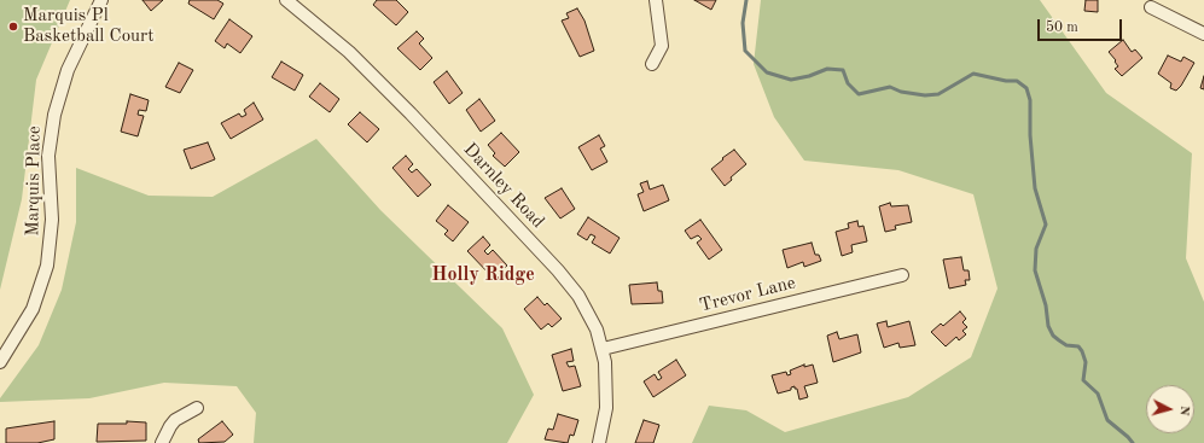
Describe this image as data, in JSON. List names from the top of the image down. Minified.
{"streets":{"street":["Marquis Place","Darnley Road","Trevor Lane"]},"crossings":[["Darnley Road","Trevor Lane"]],"districts":["Holly Ridge"],"places":["Marquis Pl Basketball Court"],"scale_bar":"50 m","north":"right"}
